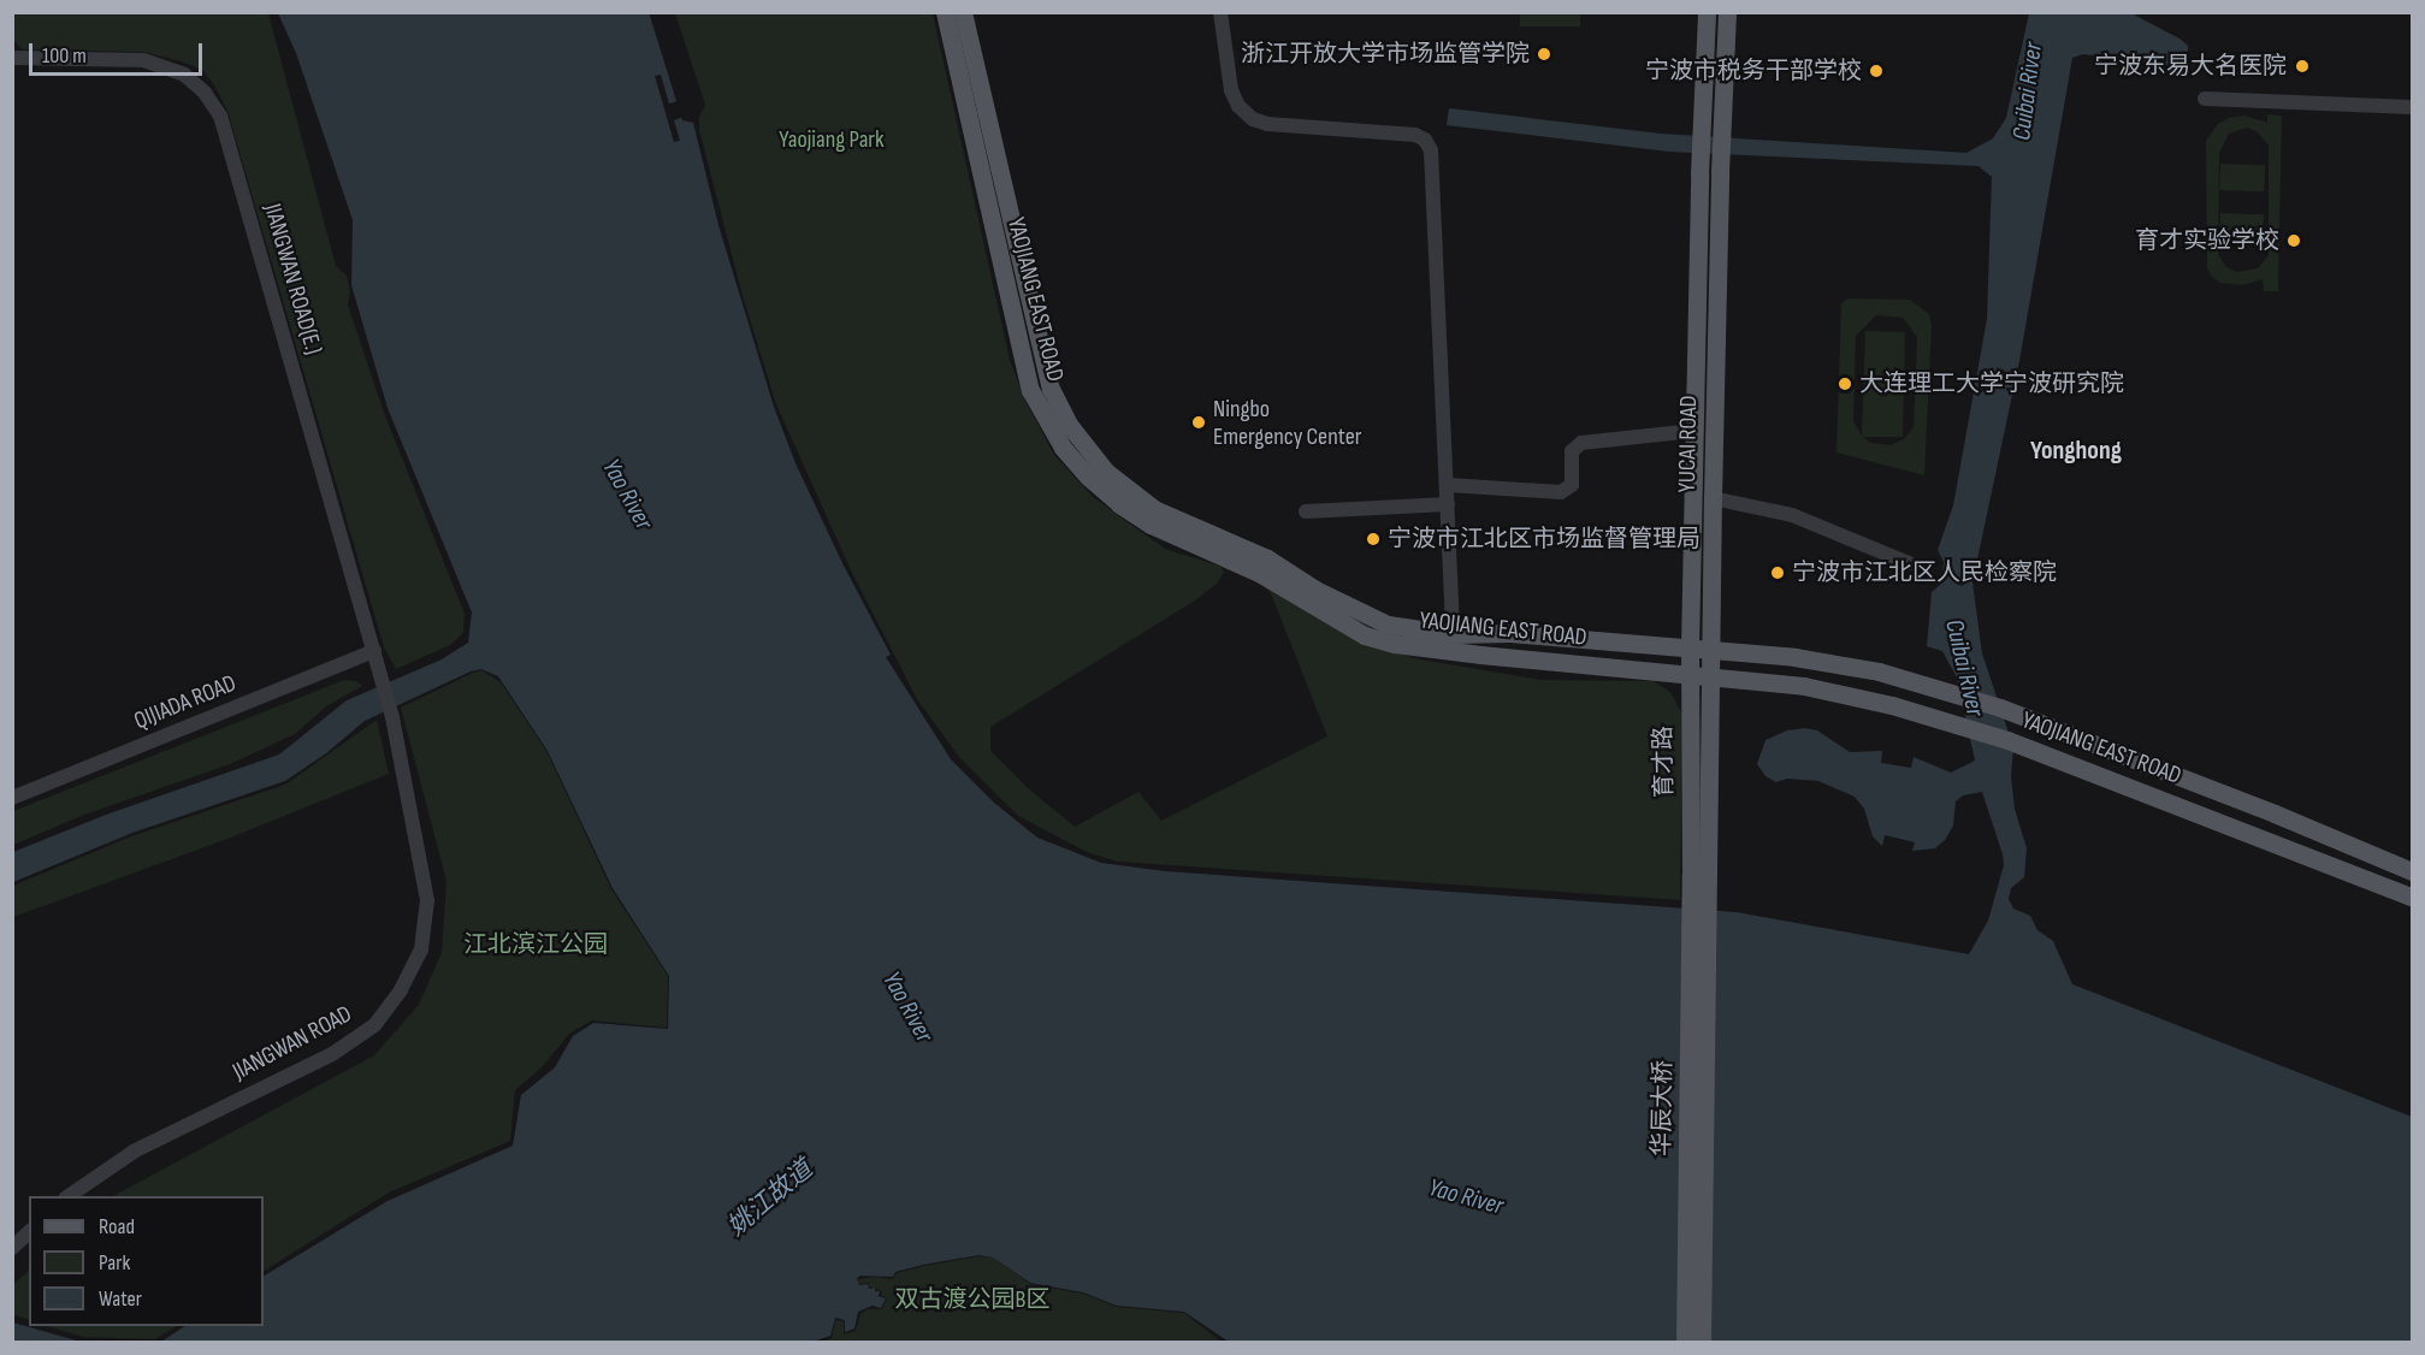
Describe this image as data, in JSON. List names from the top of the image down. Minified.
{"streets":{"main road":["YAOJIANG EAST ROAD","YUCAI ROAD","育才路","华辰大桥"],"street":["JIANGWAN ROAD(E.)","QIJIADA ROAD","JIANGWAN ROAD"]},"crossings":[["JIANGWAN ROAD(E.)","QIJIADA ROAD"],["JIANGWAN ROAD(E.)","JIANGWAN ROAD"],["YAOJIANG EAST ROAD","YUCAI ROAD"],["YAOJIANG EAST ROAD","育才路"],["YUCAI ROAD","育才路"],["YUCAI ROAD","华辰大桥"],["育才路","华辰大桥"]],"districts":["Yonghong"],"water":["Cuibai River","Yao River","姚江故道"],"parks":["Yaojiang Park","江北滨江公园","双古渡公园B区"],"places":["浙江开放大学市场监管学院","宁波东易大名医院","宁波市税务干部学校","育才实验学校","大连理工大学宁波研究院","Ningbo Emergency Center","宁波市江北区市场监督管理局","宁波市江北区人民检察院"],"legend":["Road","Park","Water"],"scale_bar":"100 m"}
